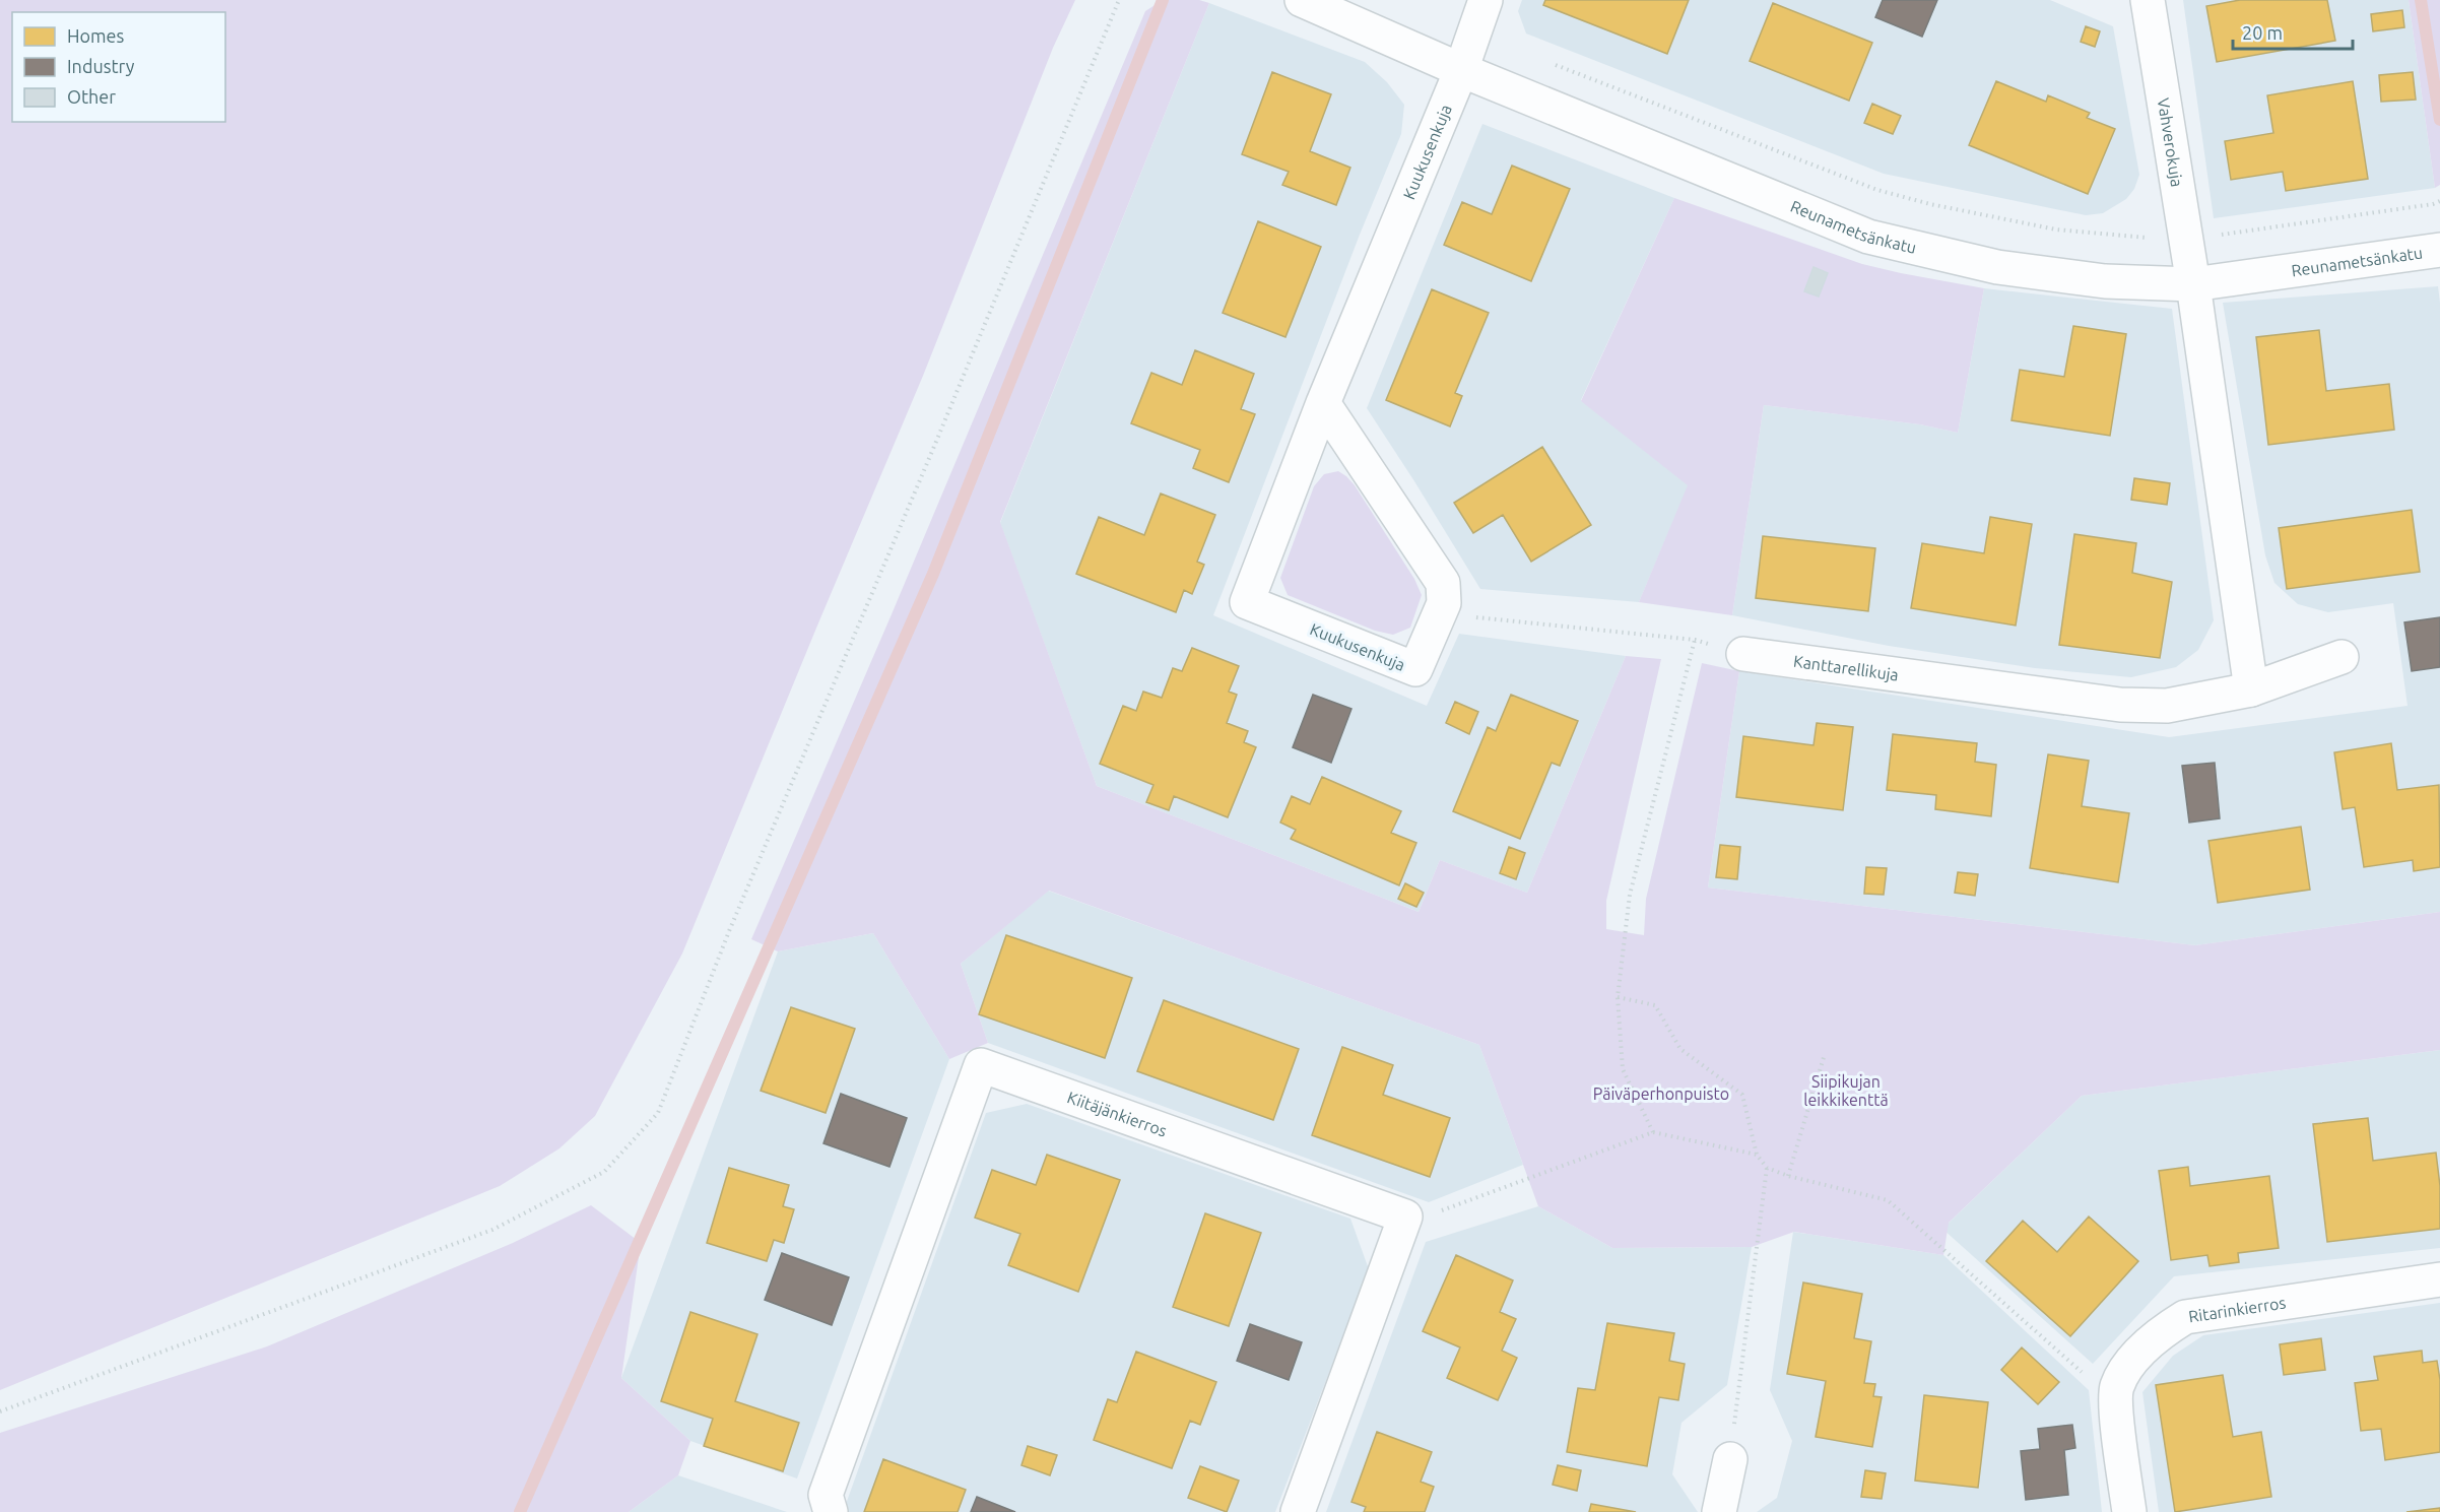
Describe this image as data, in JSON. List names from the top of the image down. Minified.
{"streets":{"street":["Vahverokuja","Kuukusenkuja","Reunametsänkatu","Kanttarellikuja","Kiitäjänkierros","Ritarinkierros"]},"crossings":[["Vahverokuja","Reunametsänkatu"],["Kuukusenkuja","Reunametsänkatu"]],"parks":["Siipikujan leikkikenttä","Päiväperhonpuisto"],"legend":["Homes","Industry","Other"],"scale_bar":"20 m"}
